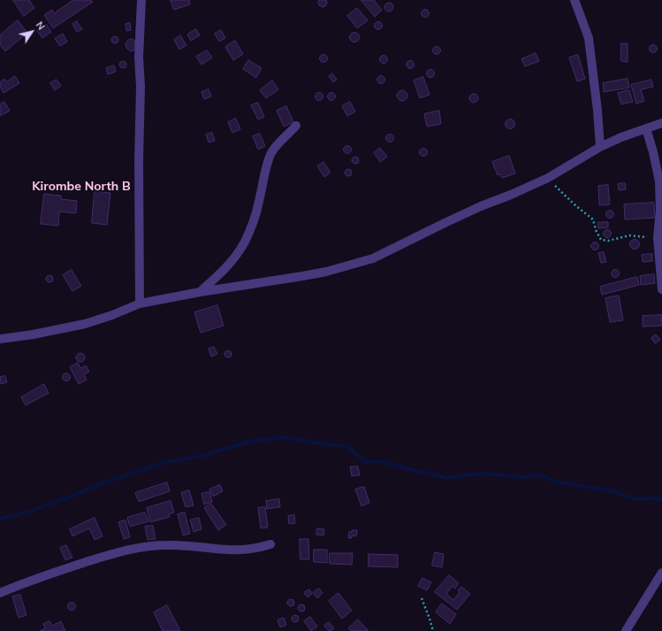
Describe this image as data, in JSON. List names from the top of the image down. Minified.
{"districts":["Kirombe North B"],"north":"top right"}
